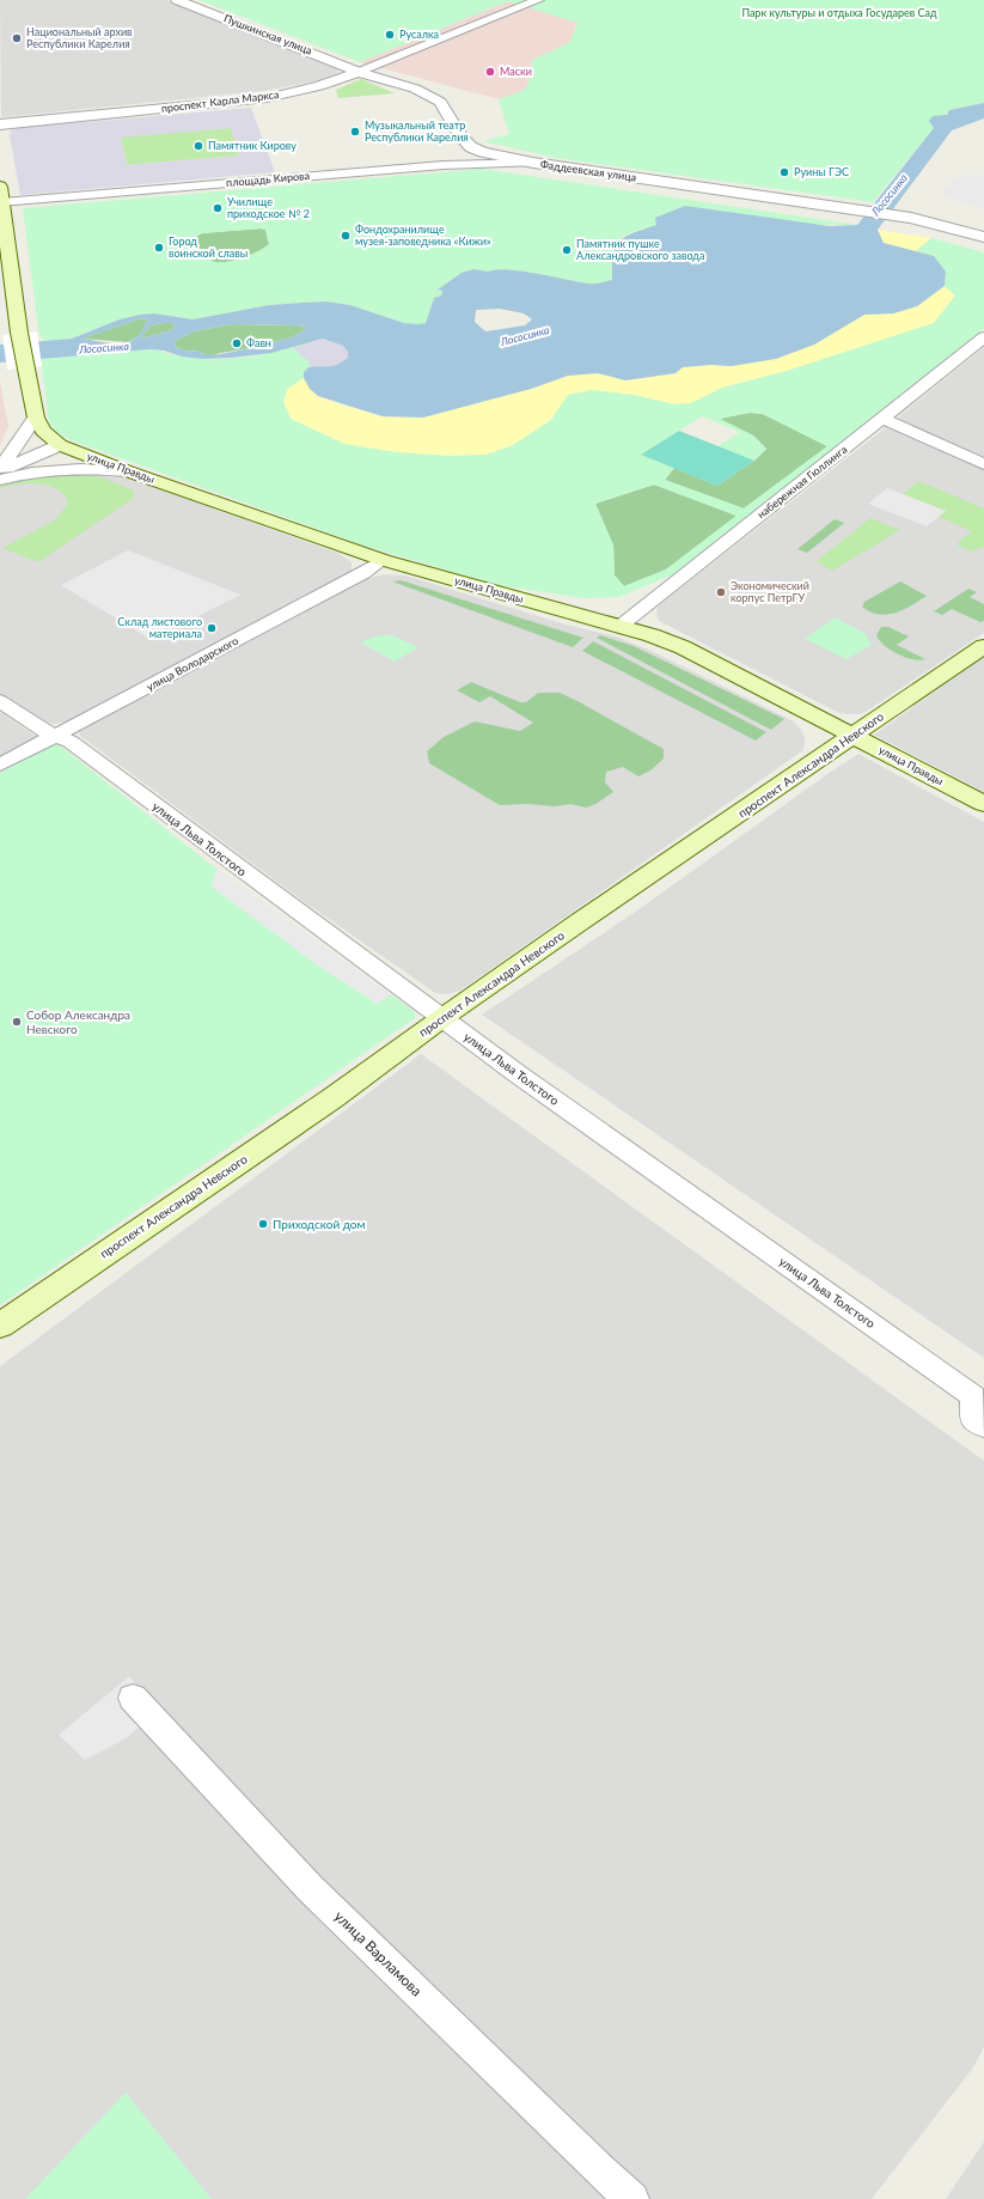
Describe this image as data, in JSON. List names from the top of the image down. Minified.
{"streets":{"main road":["улица Правды","проспект Александра Невского"],"street":["Пушкинская улица","проспект Карла Маркса","Фаддеевская улица","площадь Кирова","набережная Гюллинга","улица Володарского","улица Льва Толстого","улица Варламова"]},"crossings":[["Пушкинская улица","проспект Карла Маркса"],["Пушкинская улица","Фаддеевская улица"],["проспект Карла Маркса","Фаддеевская улица"],["Фаддеевская улица","площадь Кирова"],["площадь Кирова","улица Правды"],["улица Правды","набережная Гюллинга"],["улица Правды","улица Володарского"],["улица Правды","проспект Александра Невского"],["улица Володарского","улица Льва Толстого"],["проспект Александра Невского","улица Льва Толстого"]],"water":["Лососинка"],"parks":["Парк культуры и отдыха Государев Сад"],"places":["Русалка","Национальный архив Республики Карелия","Маски","Музыкальный театр Республики Карелия","Памятник Кирову","Руины ГЭС","Училище приходское № 2","Фондохранилище музея-заповедника «Кижи»","Город воинской славы","Памятник пушке Александровского завода","Фавн","Экономический корпус ПетрГУ","Склад листового материала","Собор Александра Невского","Приходской дом"]}
